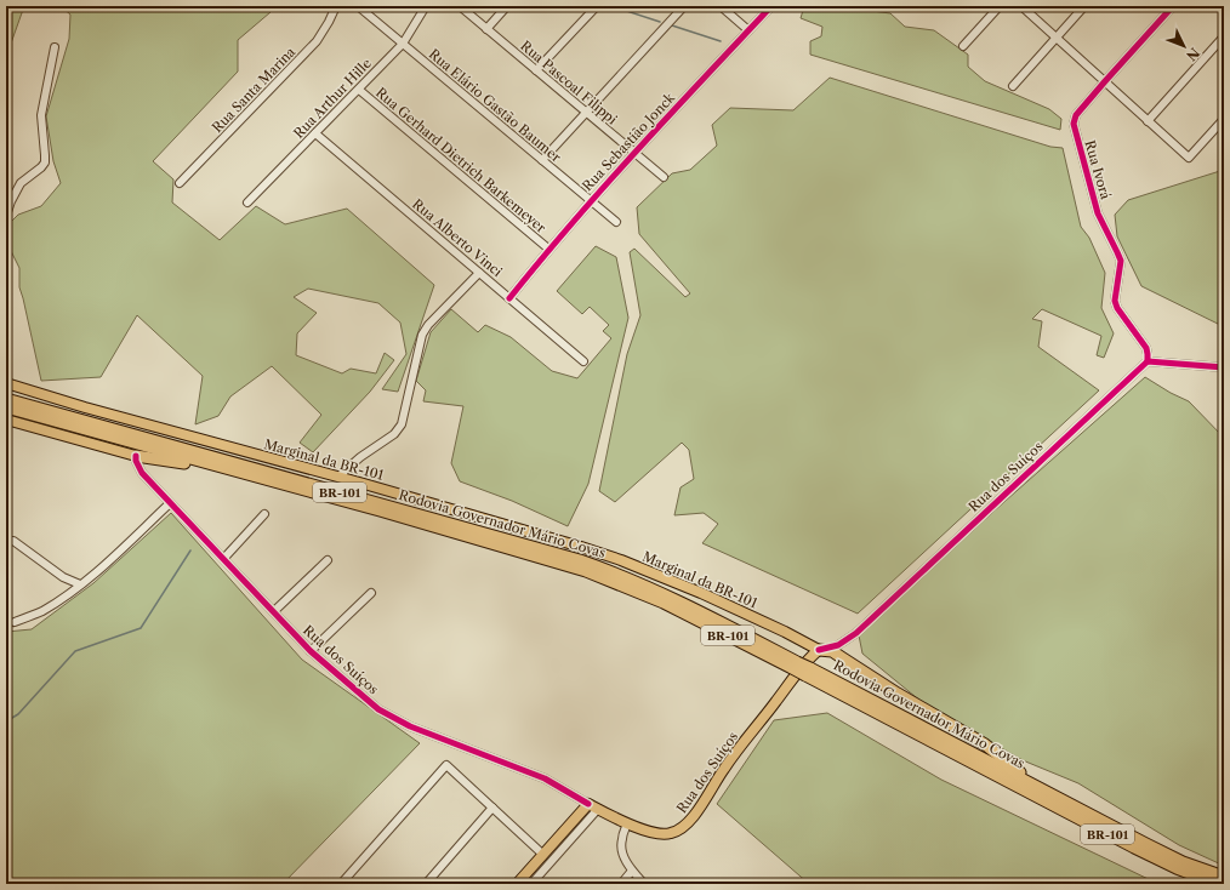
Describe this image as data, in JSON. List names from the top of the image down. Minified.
{"streets":{"highway":["BR-101","Rodovia Governador Mário Covas"],"main road":["Marginal da BR-101","Rua dos Suíços"],"street":["Rua Pascoal Filippi","Rua Santa Marina","Rua Arthur Hille","Rua Elário Gastão Baumer","Rua Sebastião Jonck","Rua Gerhard Dietrich Barkemeyer","Rua Ivorá","Rua Alberto Vinci"]},"crossings":[["Rua Pascoal Filippi","Rua Sebastião Jonck"],["Rua Arthur Hille","Rua Elário Gastão Baumer"],["Rua Arthur Hille","Rua Gerhard Dietrich Barkemeyer"],["Rua Arthur Hille","Rua Alberto Vinci"],["Rua Elário Gastão Baumer","Rua Sebastião Jonck"],["Rua Sebastião Jonck","Rua Gerhard Dietrich Barkemeyer"],["Rua Sebastião Jonck","Rua Alberto Vinci"],["Rua Ivorá","Rua dos Suíços"],["Marginal da BR-101","Rua dos Suíços"]],"north":"bottom right"}
